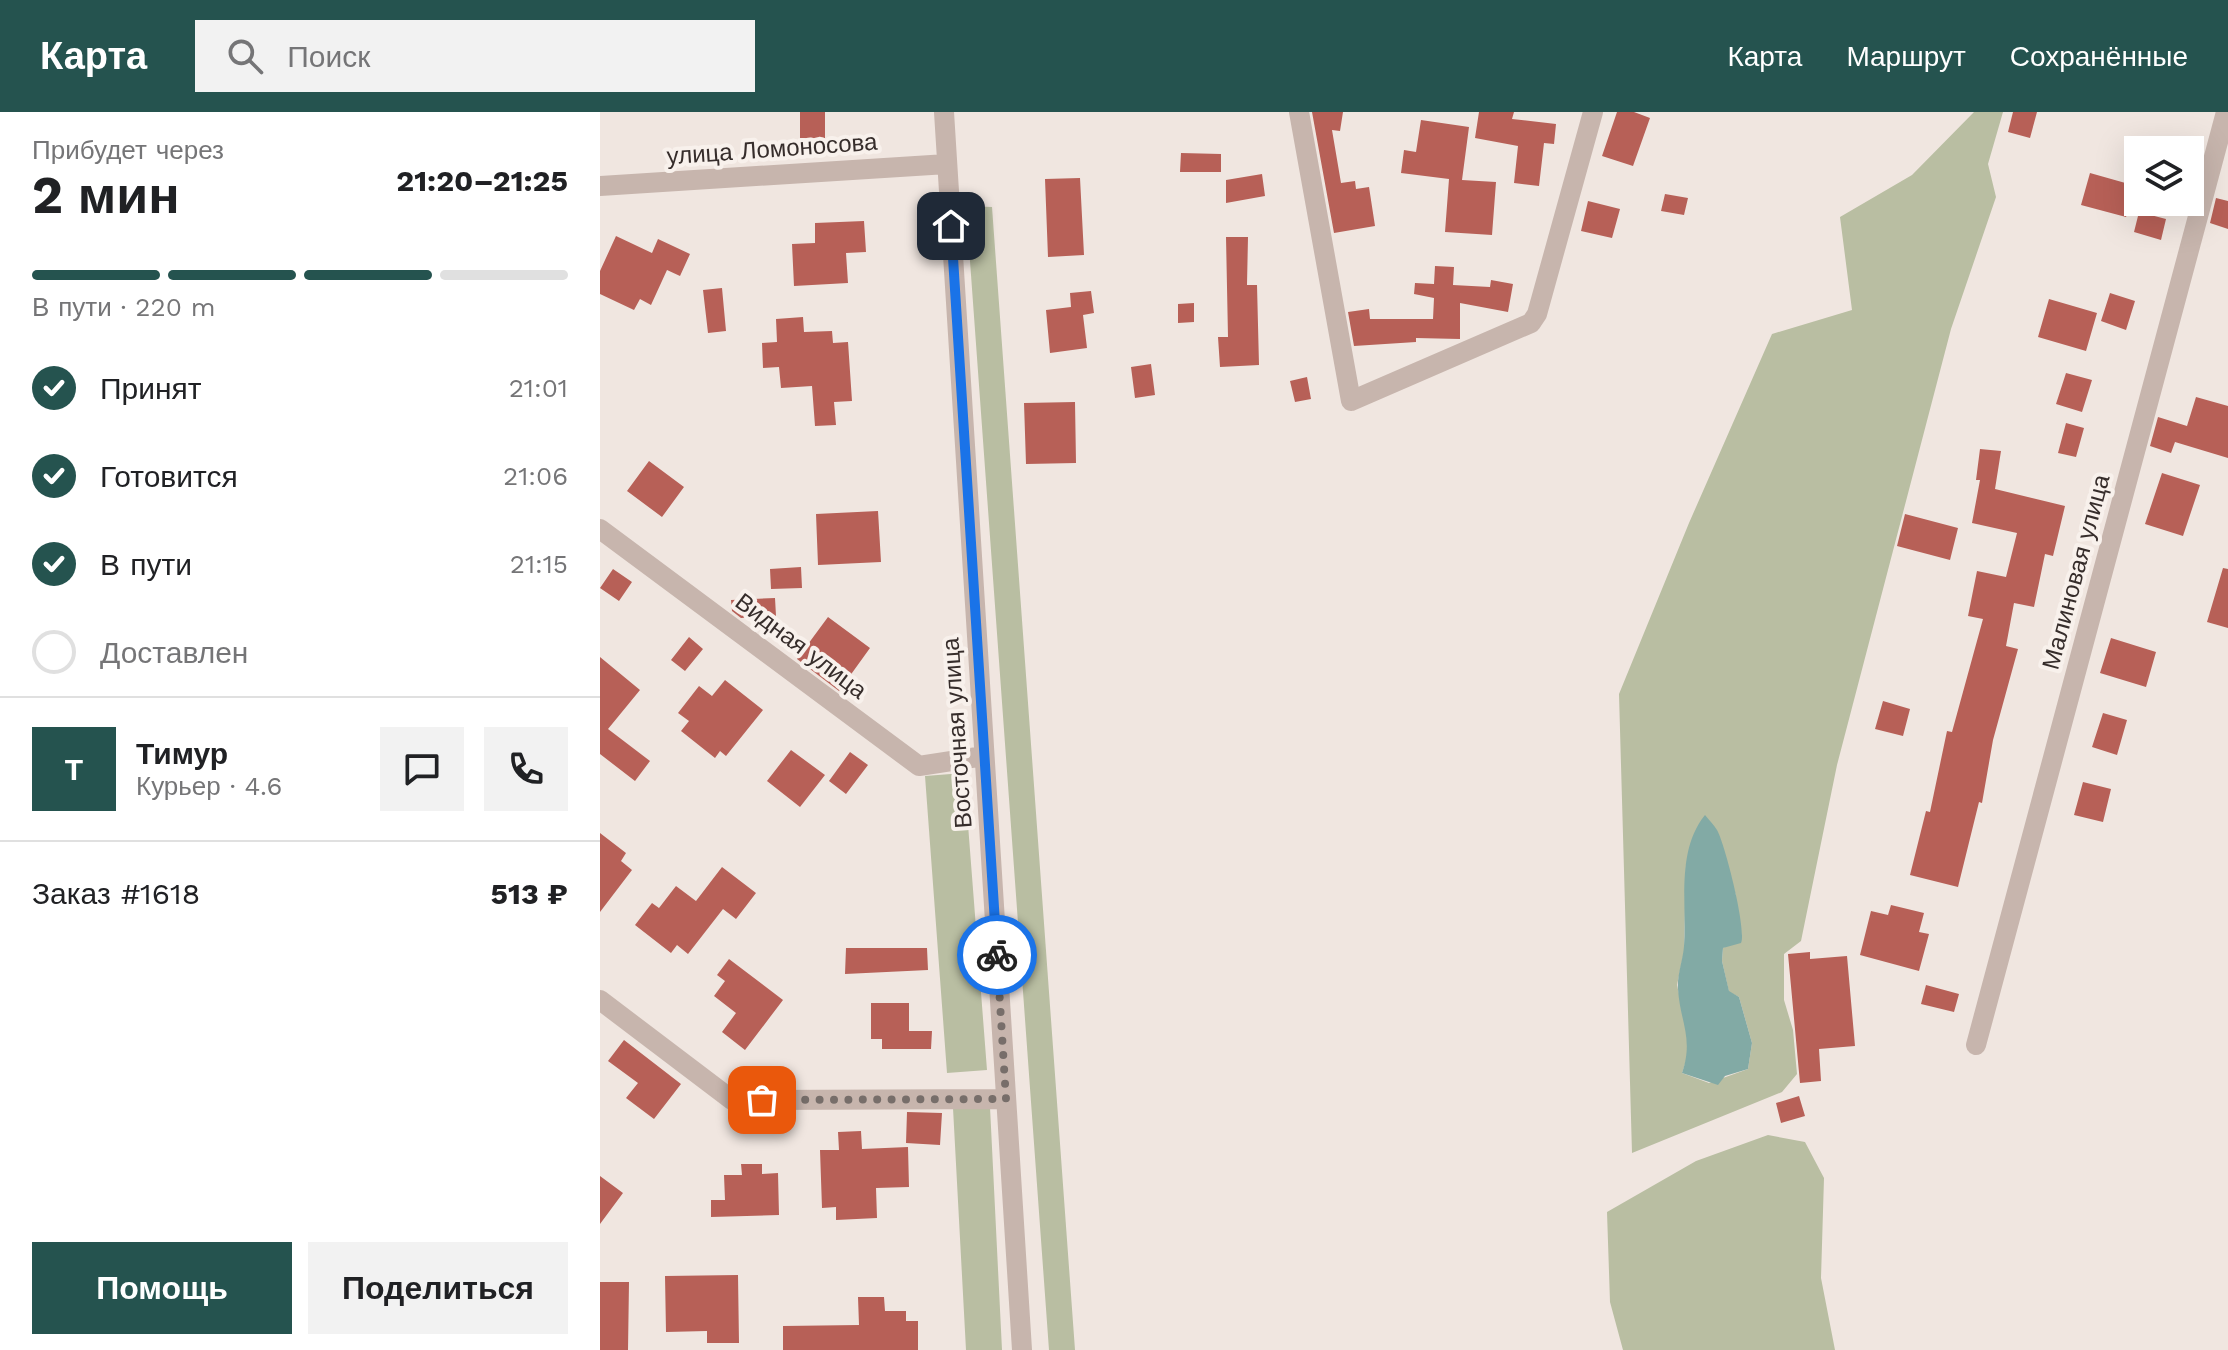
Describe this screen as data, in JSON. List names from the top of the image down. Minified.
{"streets":{"street":["улица Ломоносова","Малиновая улица","Видная улица","Восточная улица"]},"crossings":[["улица Ломоносова","Восточная улица"],["Видная улица","Восточная улица"]],"page":{"header":"Карта","search":"Поиск","nav":["Карта","Маршрут","Сохранённые"],"heading":["2 мин","Прибудет через","21:20–21:25"],"panel":["Тимур","Курьер · 4.6","Заказ #1618","513 ₽"],"bar":"В пути · 220 m","list":[["Принят","21:01"],["Готовится","21:06"],["В пути","21:15"],"Доставлен"],"round":"Т","buttons":["Помощь","Поделиться"]}}
